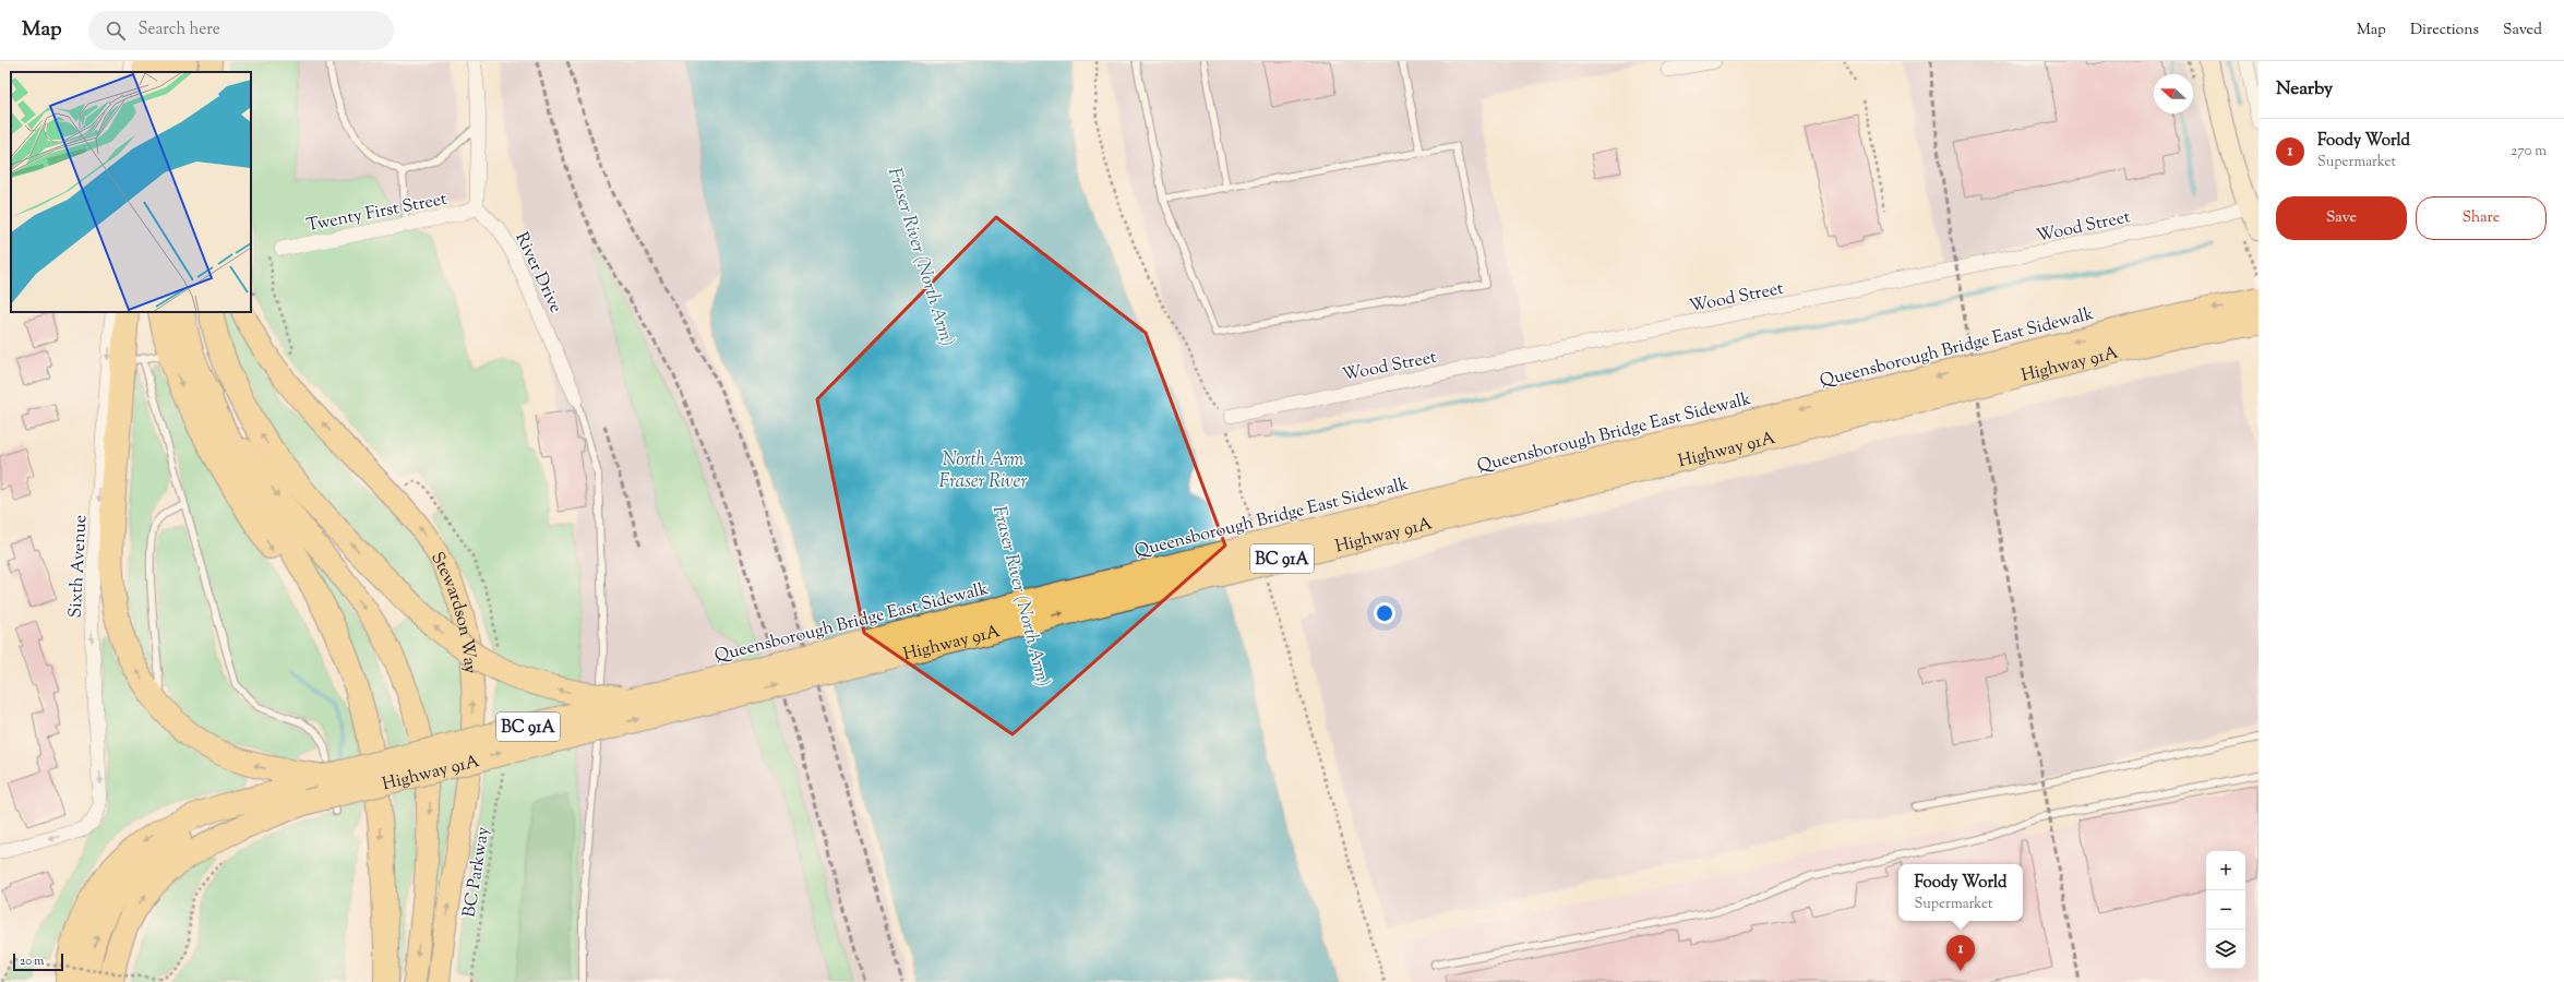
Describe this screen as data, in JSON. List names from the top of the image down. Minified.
{"streets":{"highway":["Highway 91A","BC 91A"],"main road":["Stewardson Way"],"street":["Twenty First Street","Wood Street","River Drive","Sixth Avenue"],"path":["BC Parkway"]},"crossings":[["Twenty First Street","River Drive"]],"one_way":["Sixth Avenue"],"water":["Fraser River (North Arm)","North Arm Fraser River"],"scale_bar":"20 m","north":"left","page":{"header":"Map","search":"Search here","nav":["Map","Directions","Saved"],"heading":"Nearby","list":[{"mark":"1","name":"Foody World","note":"Supermarket","value":"270 m"}],"buttons":["Save","Share"],"map_buttons":["+","−"],"popup":["Foody World","Supermarket"],"pins":"1","scale":"20 m"}}
